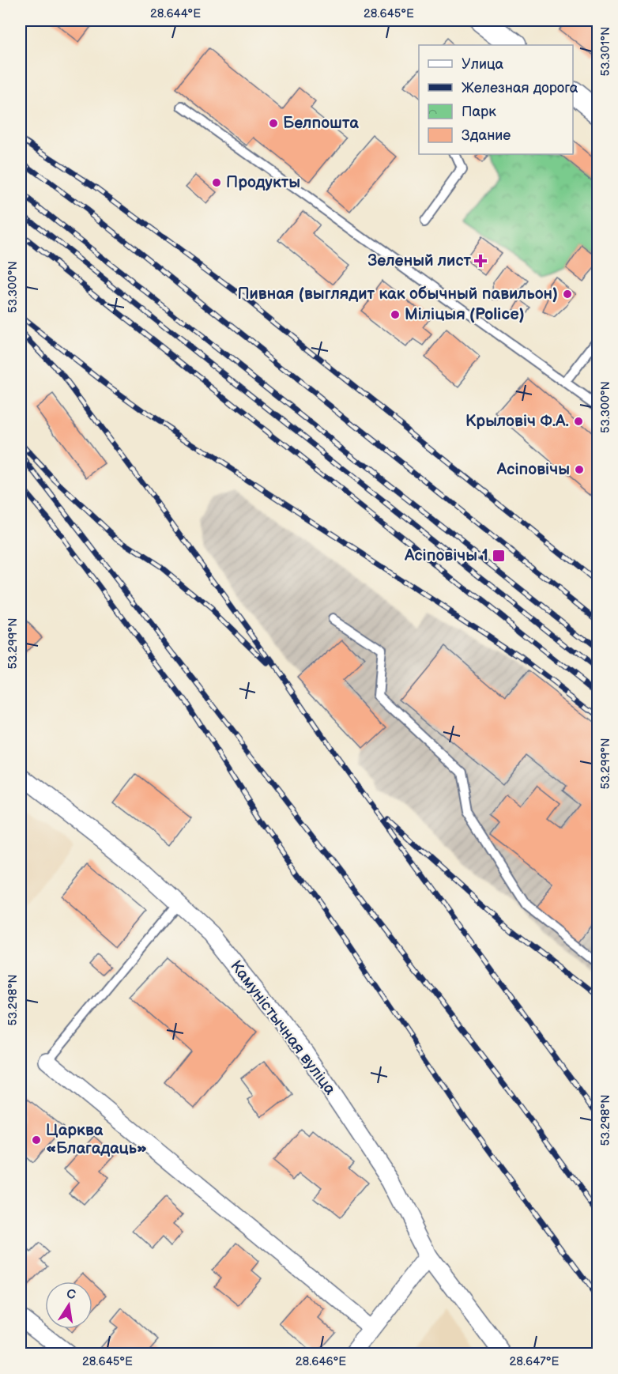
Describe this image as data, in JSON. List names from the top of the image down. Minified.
{"streets":{"street":["Камуністычная вуліца"]},"places":{"other":["Белпошта","Продукты","Пивная (выглядит как обычный павильон)","Міліцыя (Police)","Крыловіч Ф.А.","Асіповічы","Царква «Благадаць»"],"health":["Зеленый лист"],"transit":["Асіповічы 1"]},"legend":["Улица","Железная дорога","Парк","Здание"],"north":"top","coordinates":["28.644°E","28.645°E","53.301°N","53.300°N","53.299°N","53.298°N","28.646°E","28.647°E"]}
